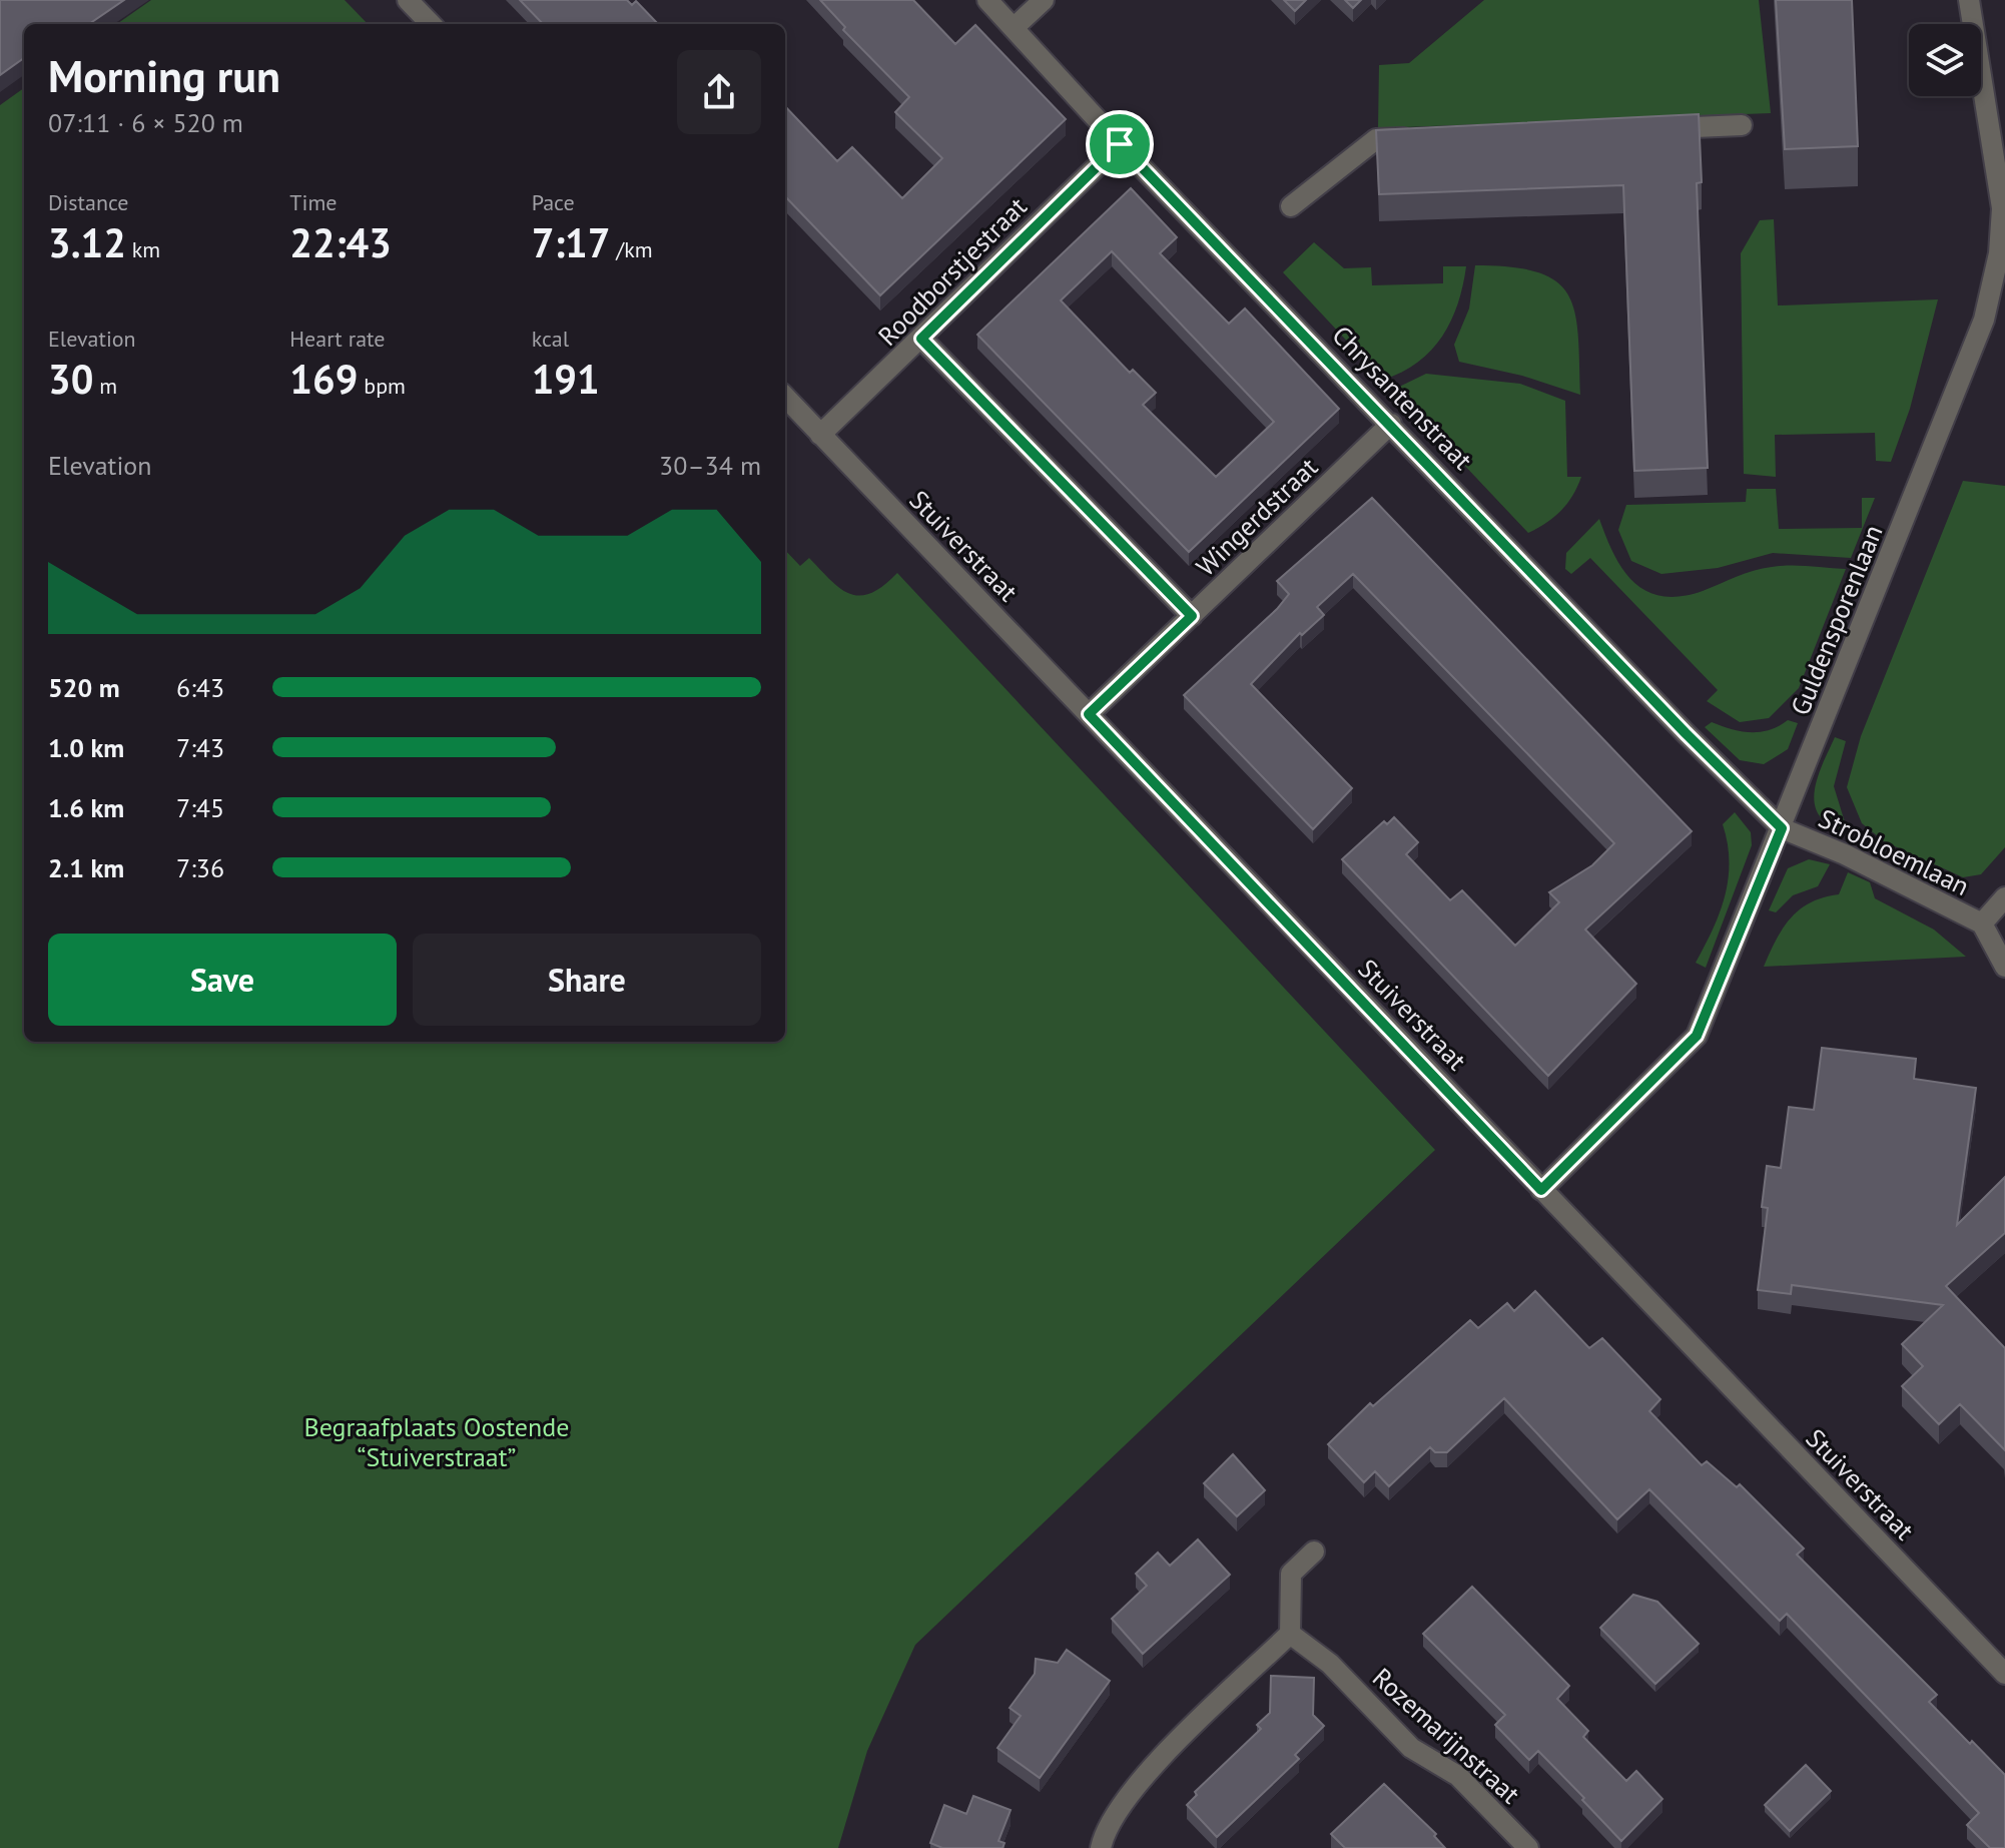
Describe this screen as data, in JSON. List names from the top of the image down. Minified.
{"streets":{"street":["Roodborstjestraat","Chrysantenstraat","Wingerdstraat","Stuiverstraat","Guldensporenlaan","Strobloemlaan","Rozemarijnstraat"]},"crossings":[["Roodborstjestraat","Chrysantenstraat"],["Roodborstjestraat","Stuiverstraat"],["Chrysantenstraat","Wingerdstraat"],["Chrysantenstraat","Guldensporenlaan"],["Chrysantenstraat","Strobloemlaan"],["Wingerdstraat","Stuiverstraat"],["Stuiverstraat","Guldensporenlaan"],["Guldensporenlaan","Strobloemlaan"]],"parks":["Begraafplaats Oostende “Stuiverstraat”"],"page":{"heading":["Morning run","07:11 · 6 × 520 m"],"stats":[["Distance","3.12 km"],["Time","22:43"],["Pace","7:17 /km"],["Elevation","30 m"],["Heart rate","169 bpm"],["kcal","191"]],"chart":["Elevation","30–34 m"],"list":[{"name":"520 m","note":"6:43"},{"name":"1.0 km","note":"7:43"},{"name":"1.6 km","note":"7:45"},{"name":"2.1 km","note":"7:36"}],"buttons":["Save","Share"]}}
